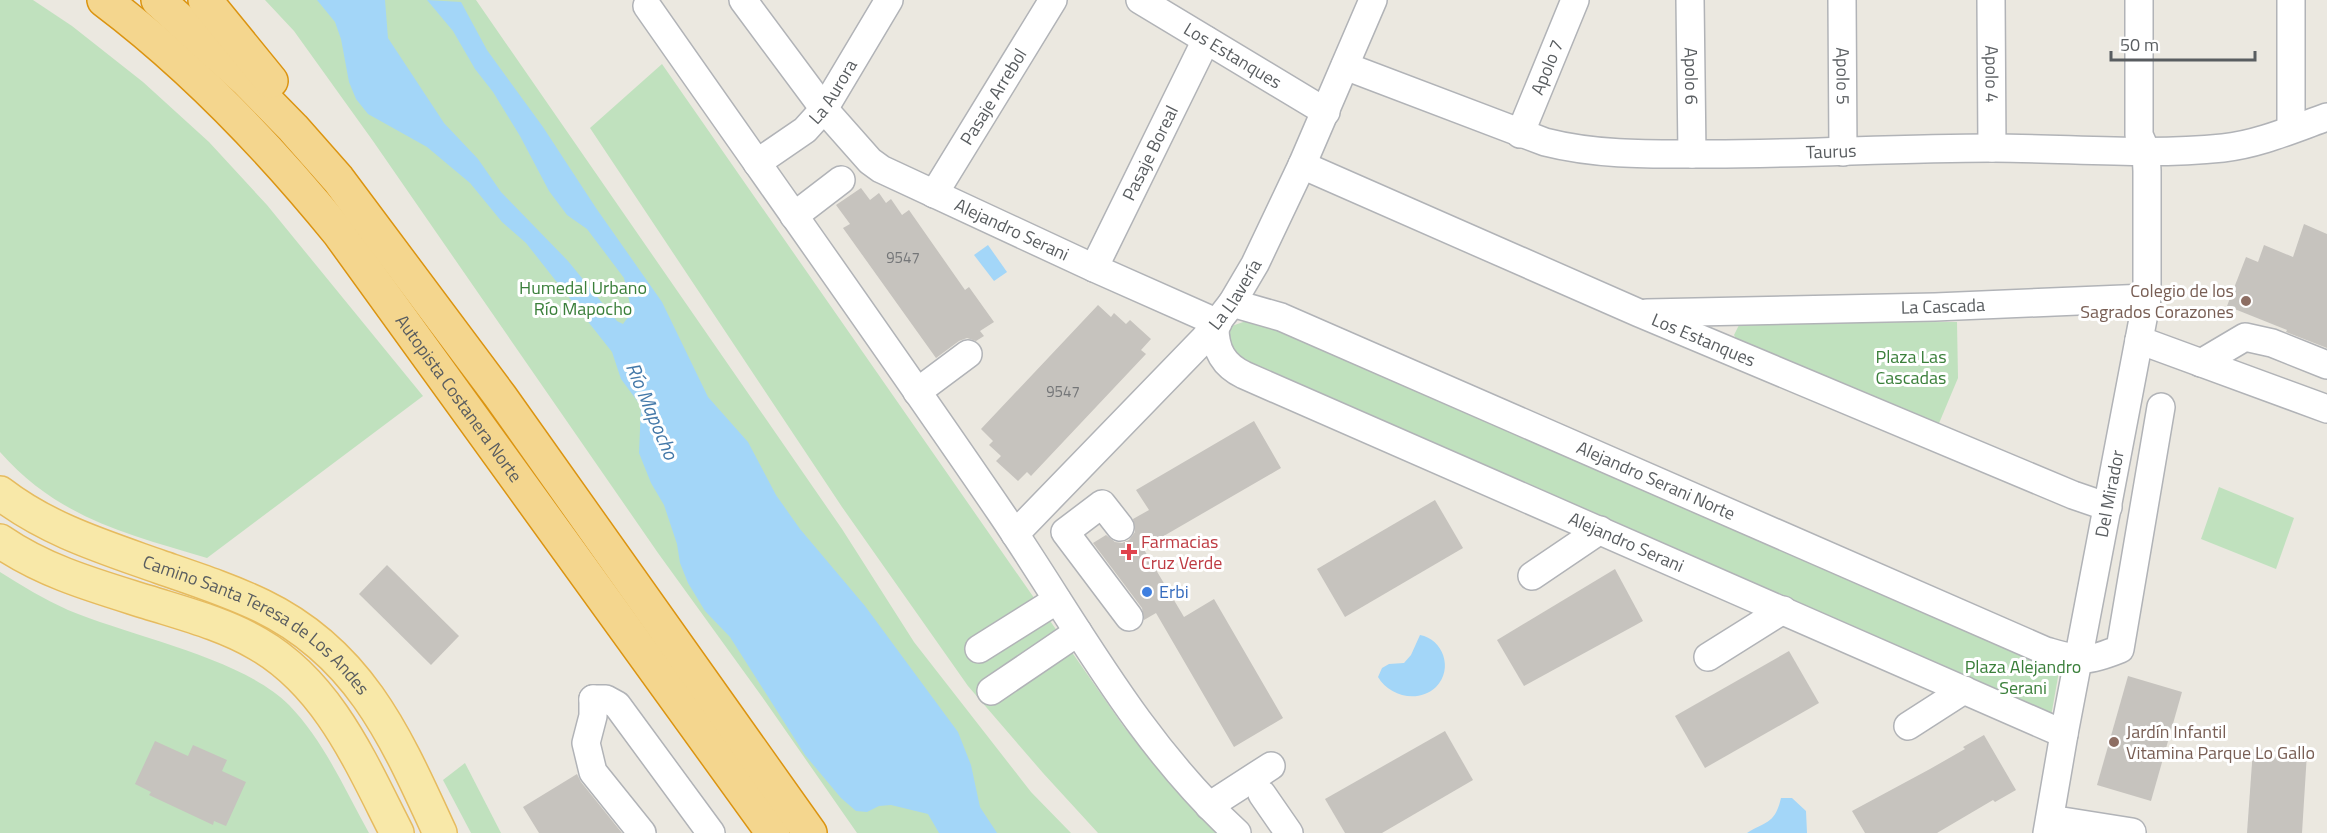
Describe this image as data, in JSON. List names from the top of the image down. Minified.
{"streets":{"highway":["Autopista Costanera Norte"],"main road":["Camino Santa Teresa de Los Andes"],"street":["Los Estanques","Apolo 7","Apolo 4","Apolo 5","Apolo 6","La Aurora","Pasaje Arrebol","Taurus","Pasaje Boreal","Alejandro Serani","La Llavería","La Cascada","Alejandro Serani Norte","Del Mirador"]},"crossings":[["Los Estanques","Pasaje Boreal"],["Los Estanques","La Llavería"],["Los Estanques","La Cascada"],["Los Estanques","Del Mirador"],["Apolo 7","Taurus"],["Apolo 4","Taurus"],["Apolo 5","Taurus"],["Apolo 6","Taurus"],["La Aurora","Alejandro Serani"],["Pasaje Arrebol","Alejandro Serani"],["Taurus","La Llavería"],["Taurus","Del Mirador"],["Pasaje Boreal","Alejandro Serani"],["Alejandro Serani","La Llavería"],["Alejandro Serani","Alejandro Serani Norte"],["Alejandro Serani","Del Mirador"],["La Llavería","Alejandro Serani Norte"],["La Cascada","Del Mirador"],["Alejandro Serani Norte","Del Mirador"]],"water":["Río Mapocho"],"parks":["Humedal Urbano Río Mapocho","Plaza Las Cascadas","Plaza Alejandro Serani"],"places":{"other":["Colegio de los Sagrados Corazones","Erbi","Jardín Infantil Vitamina Parque Lo Gallo"],"health":["Farmacias Cruz Verde"]},"house_numbers":["9547","9547"],"scale_bar":"50 m"}
